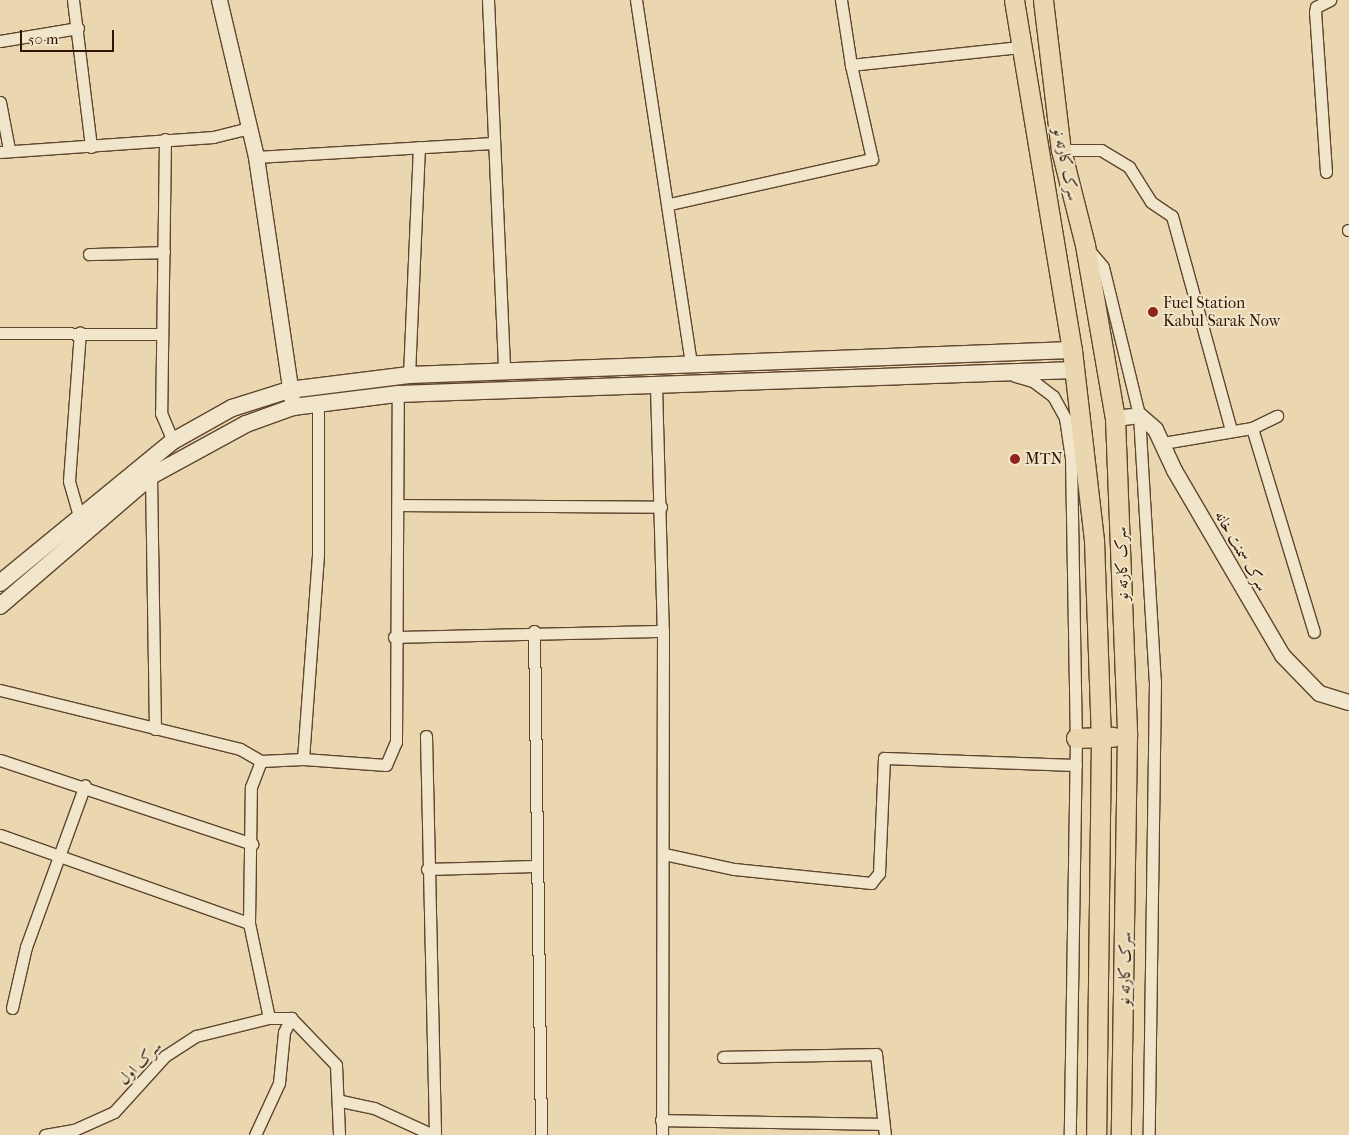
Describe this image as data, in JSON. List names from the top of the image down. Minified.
{"streets":{"highway":["سرک کارته نو"],"street":["سرک سمنت خانه","سرک اول"]},"places":["Fuel Station Kabul Sarak Now","MTN"],"scale_bar":"50 m"}
